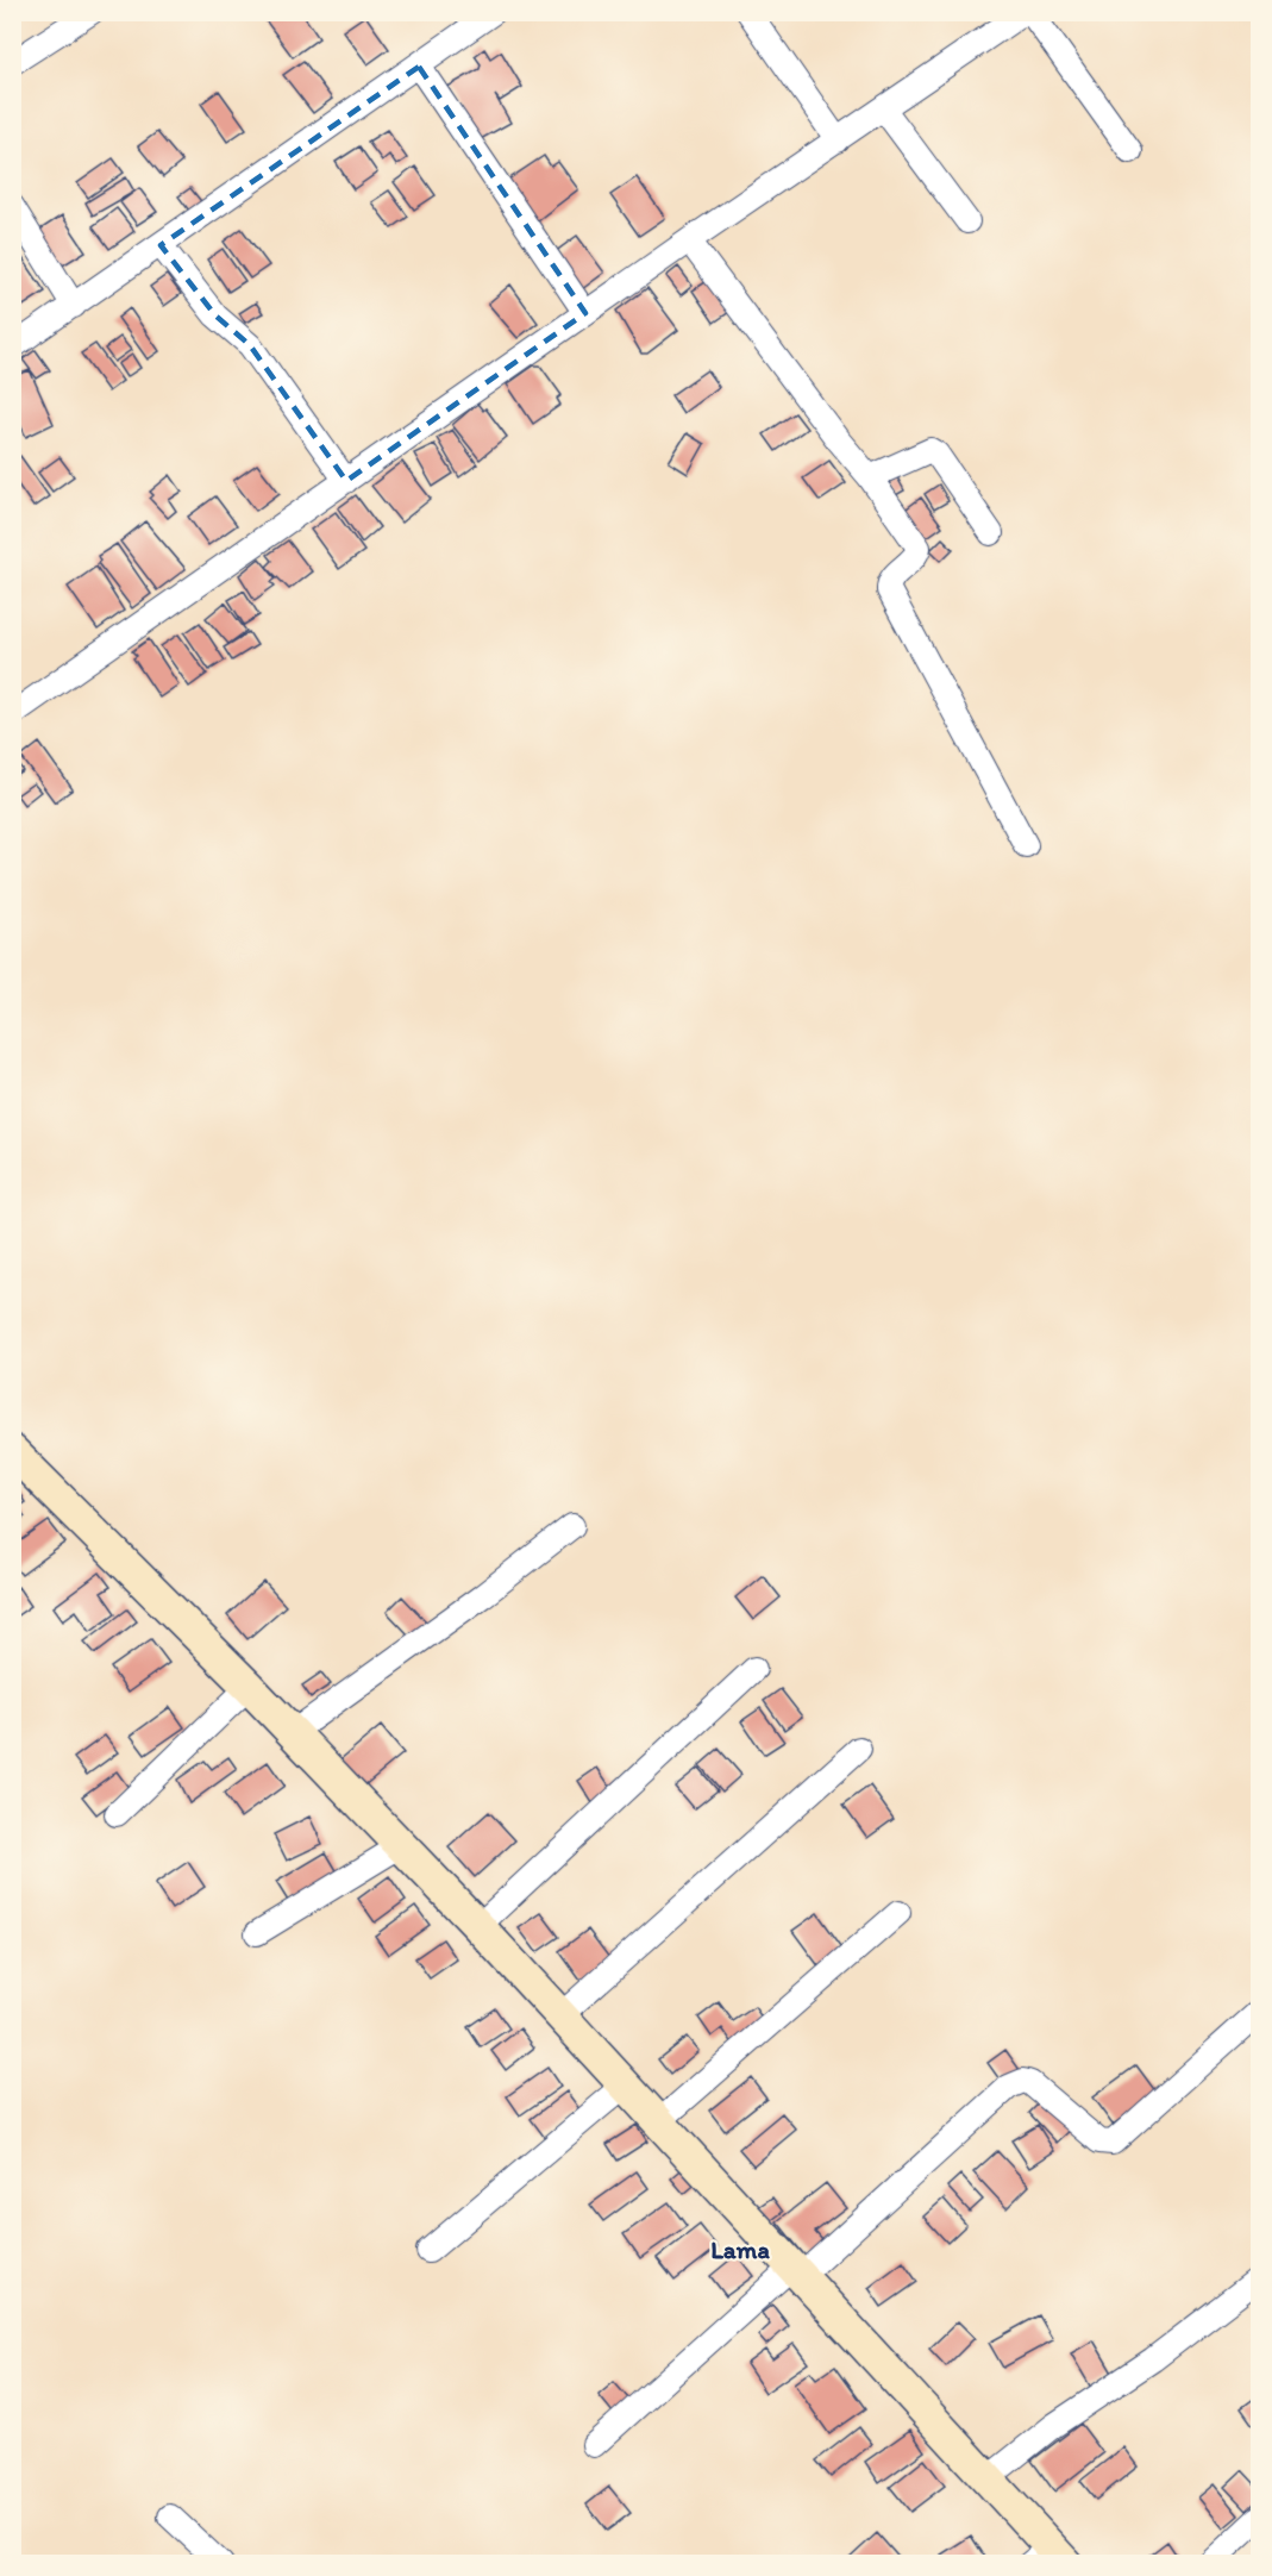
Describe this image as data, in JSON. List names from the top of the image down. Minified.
{"districts":["Lama"]}
